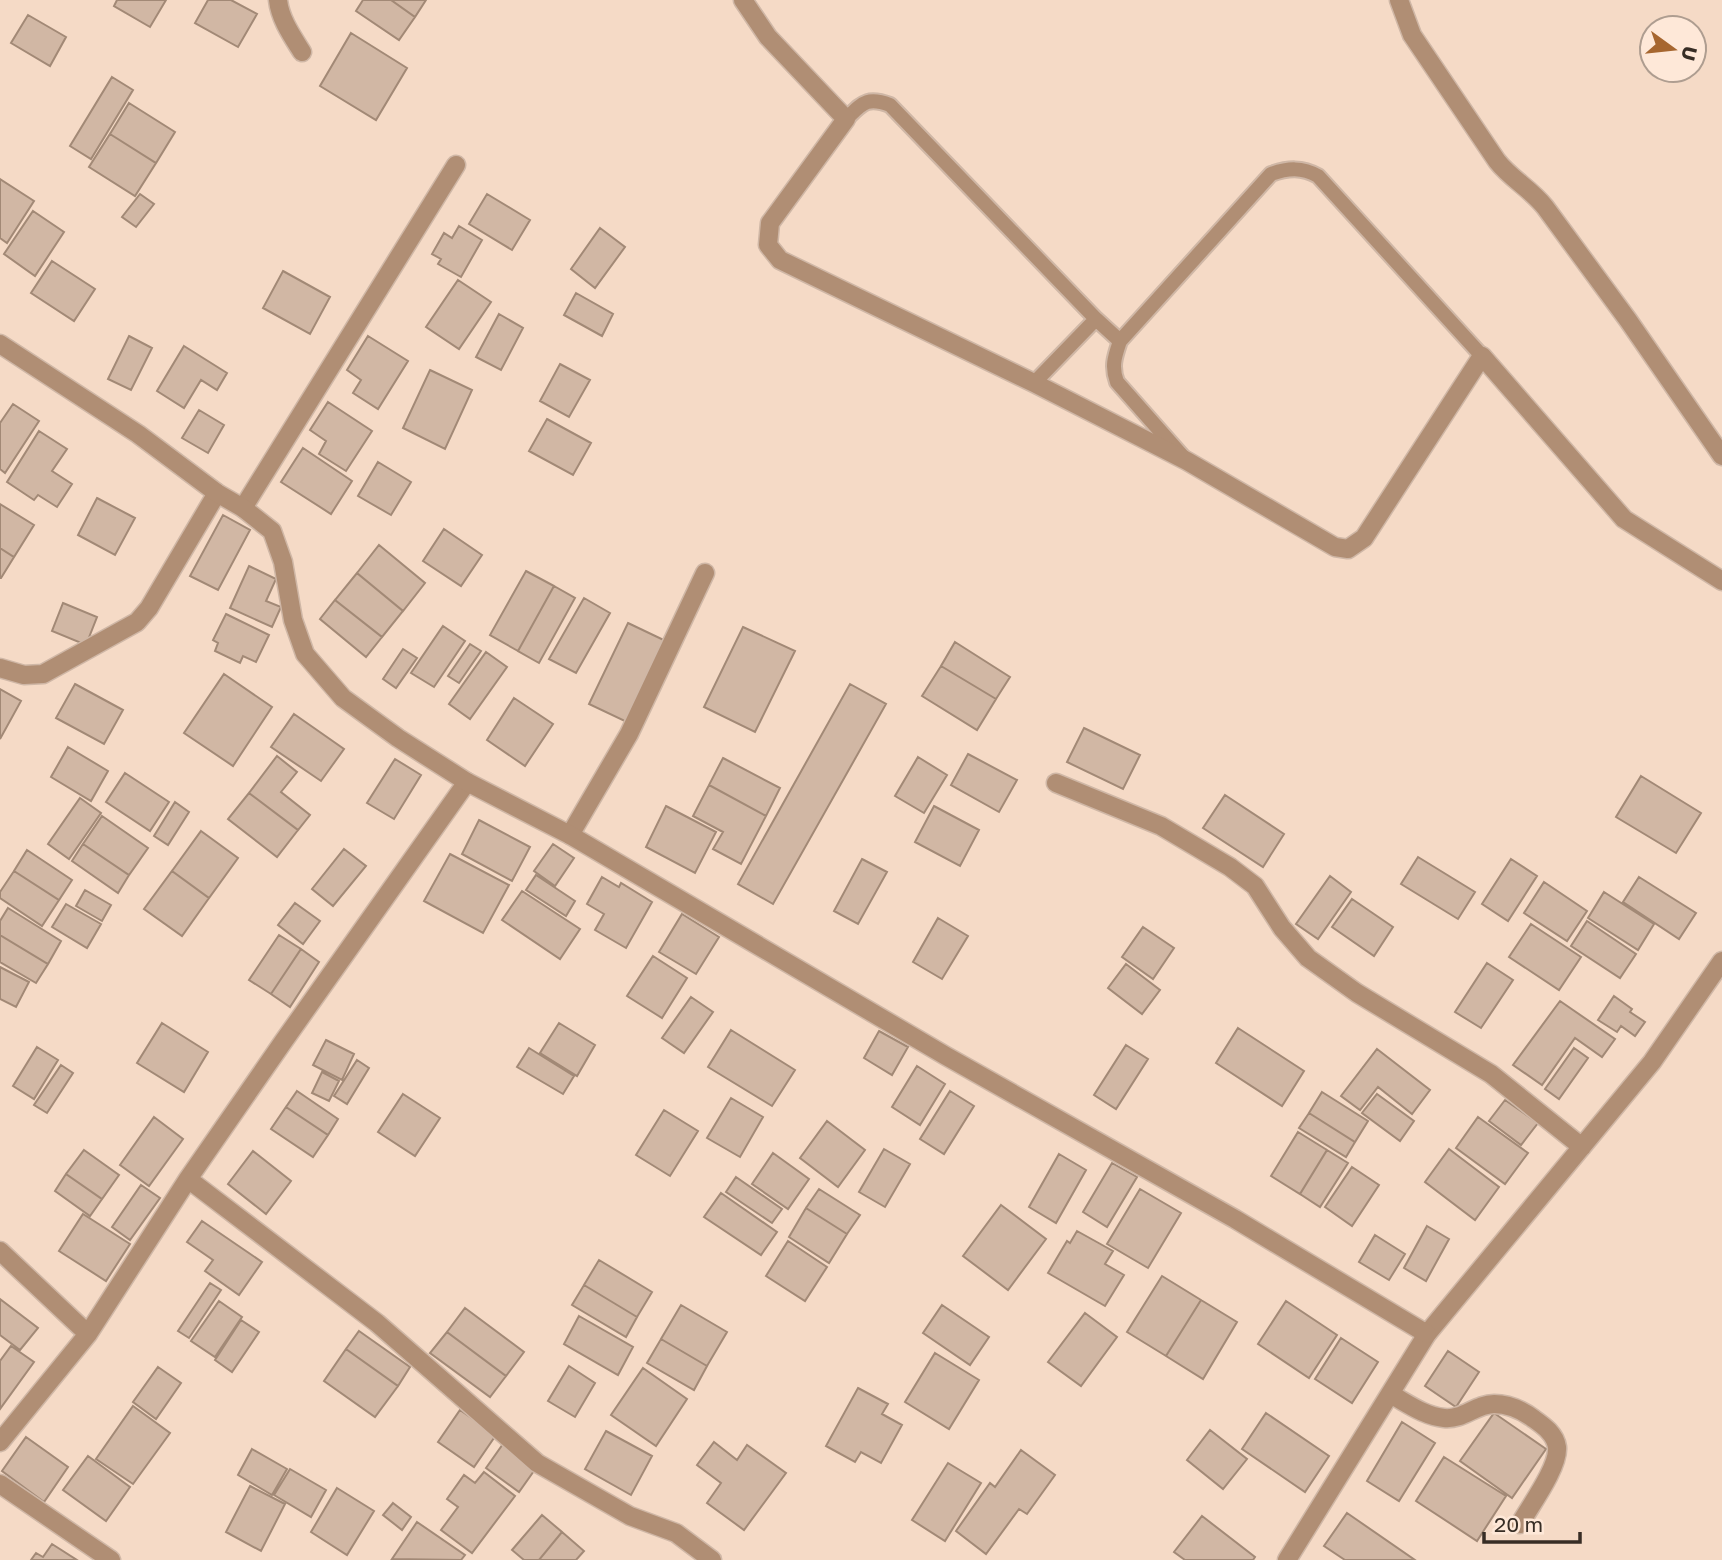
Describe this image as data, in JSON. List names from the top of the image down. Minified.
{"scale_bar":"20 m","north":"right"}
